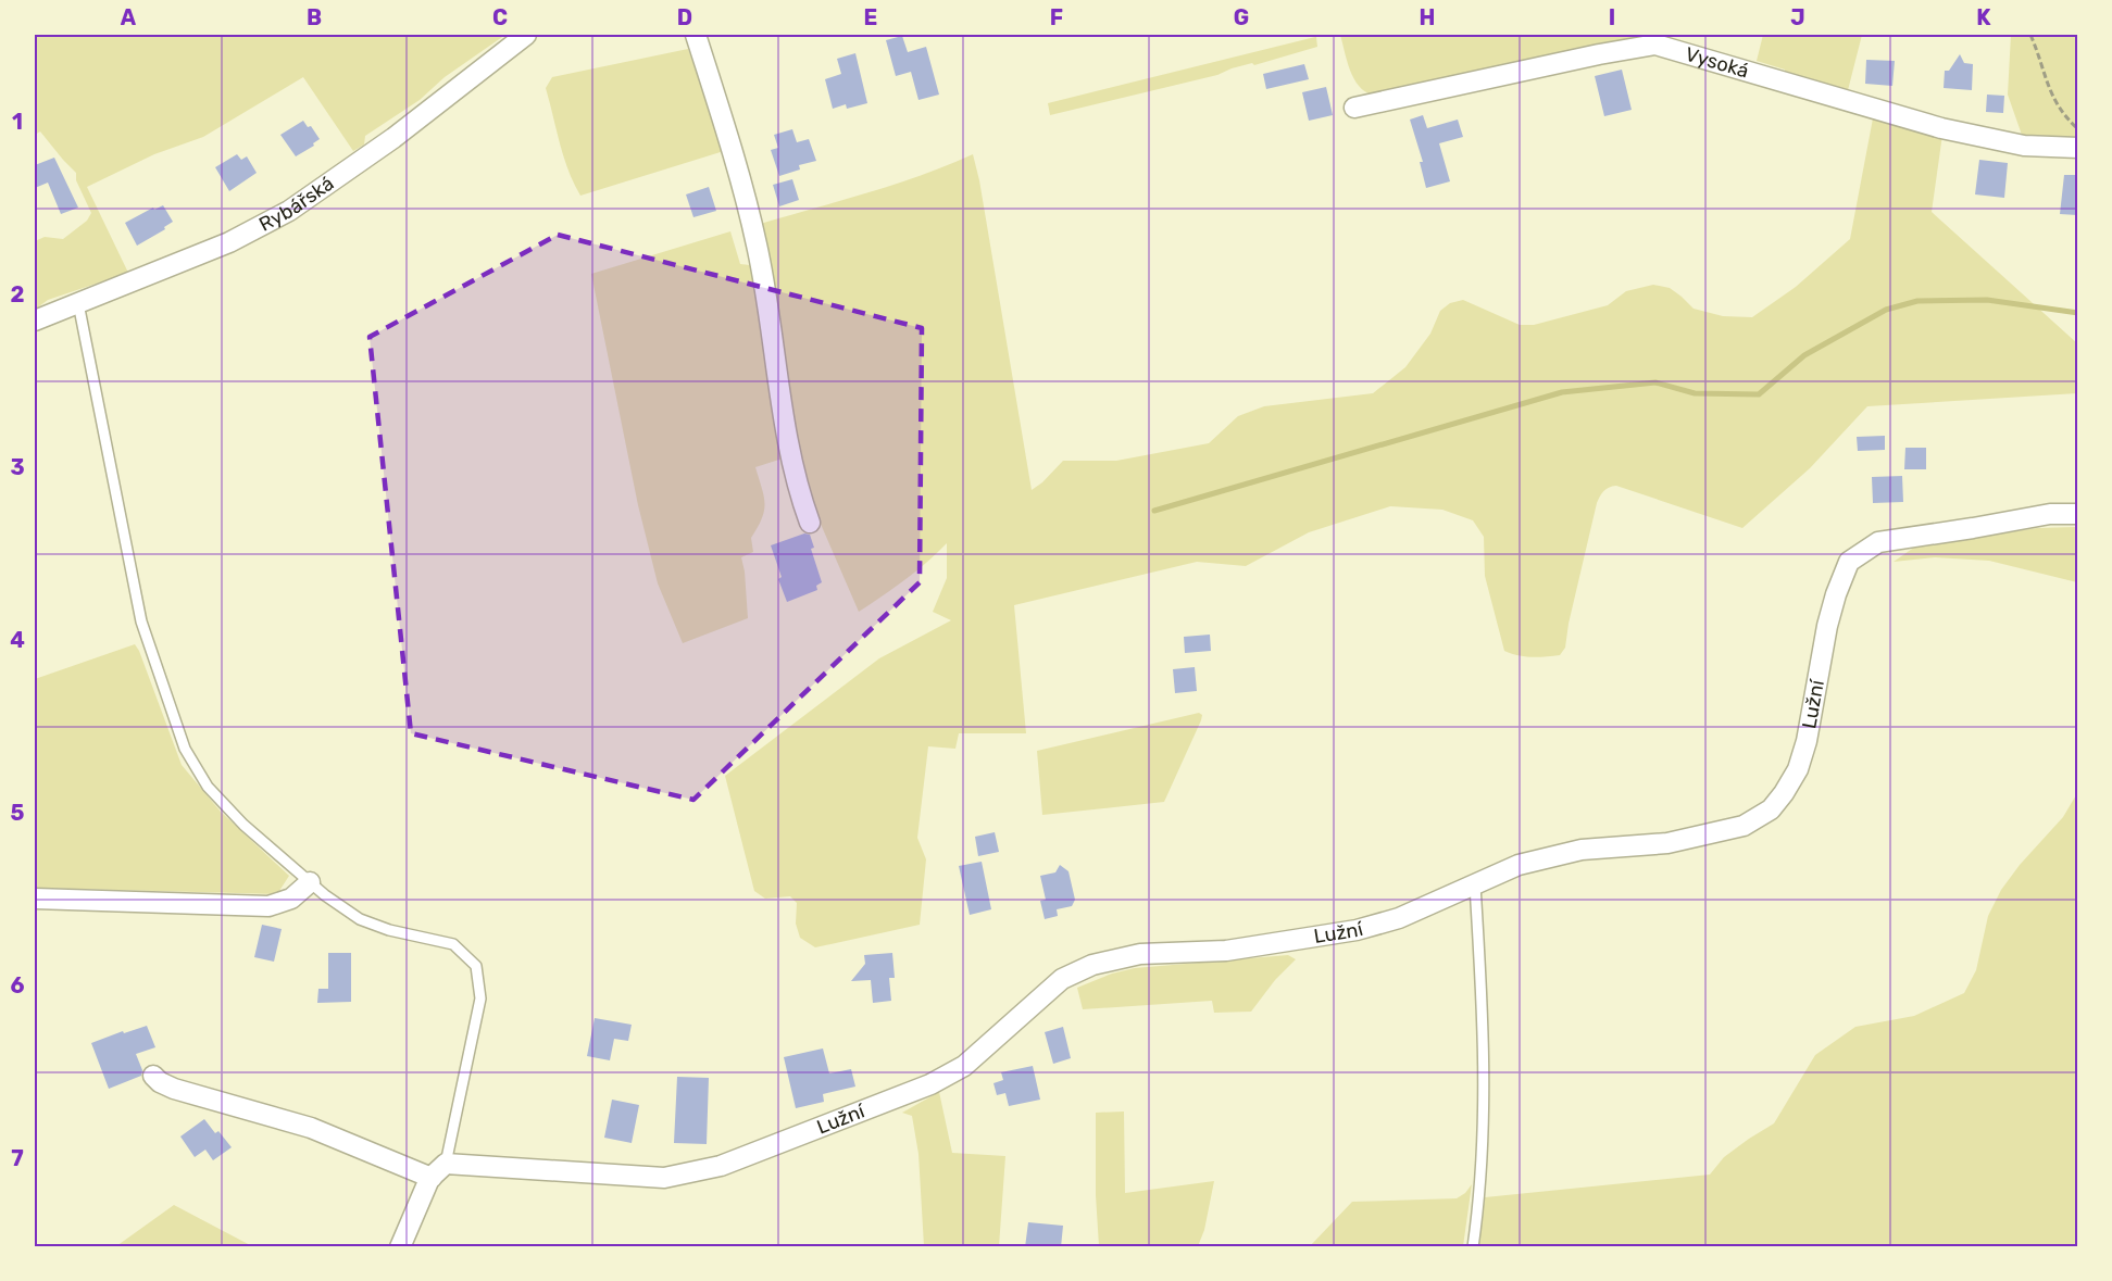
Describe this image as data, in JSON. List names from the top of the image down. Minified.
{"streets":{"street":["Vysoká","Rybářská","Lužní"]},"grid":{"columns":["A","B","C","D","E","F","G","H","I","J","K"],"rows":["1","2","3","4","5","6","7"]}}
